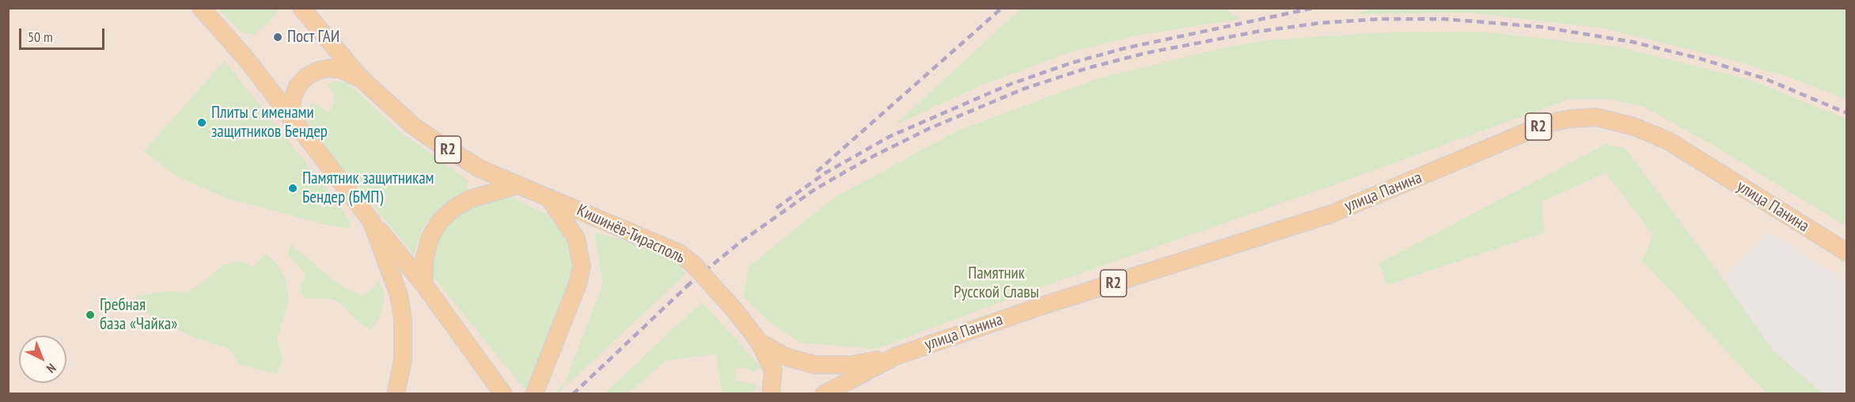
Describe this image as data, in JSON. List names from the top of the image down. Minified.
{"streets":{"main road":["R2","улица Панина","Кишинёв-Тирасполь"]},"crossings":[["R2","улица Панина"],["R2","Кишинёв-Тирасполь"],["улица Панина","Кишинёв-Тирасполь"]],"parks":["Памятник Русской Славы"],"places":["Пост ГАИ","Плиты с именами защитников Бендер","Памятник защитникам Бендер (БМП)","Гребная база «Чайка»"],"scale_bar":"50 m","north":"bottom right"}
